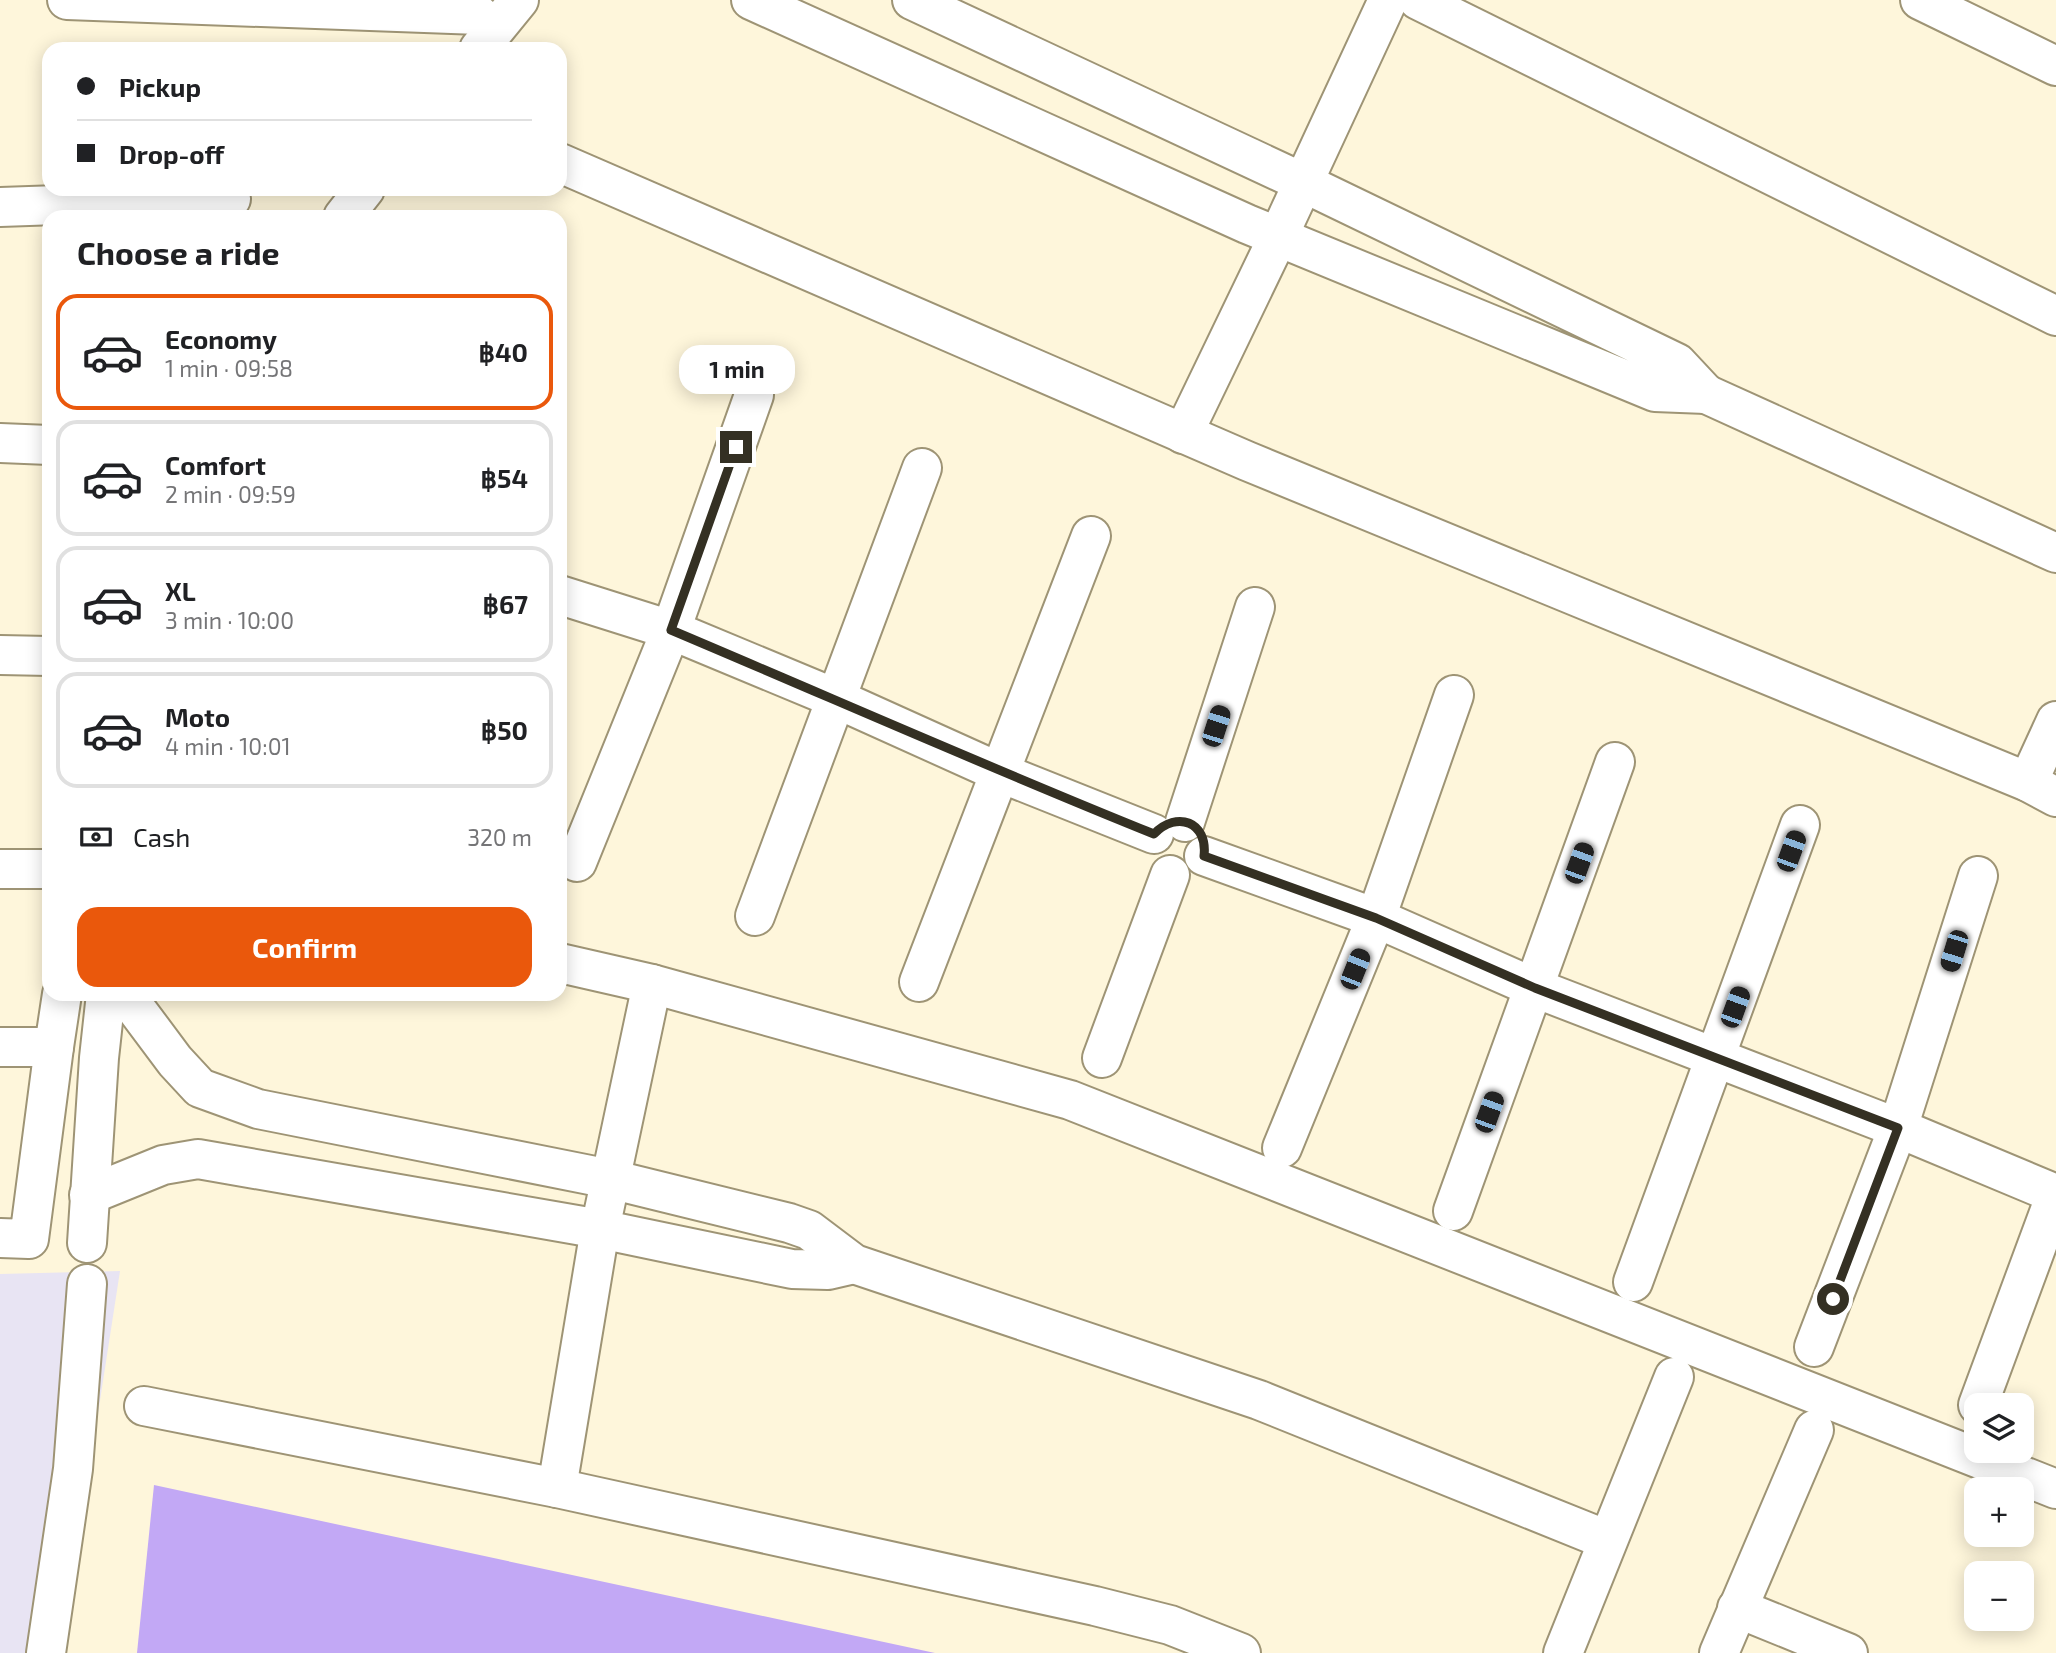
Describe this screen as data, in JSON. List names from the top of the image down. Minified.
{"page":{"banner":["Pickup","Drop-off"],"heading":"Choose a ride","list":[{"name":"Economy","note":"1 min · 09:58","value":"฿40"},{"name":"Comfort","note":"2 min · 09:59","value":"฿54"},{"name":"XL","note":"3 min · 10:00","value":"฿67"},{"name":"Moto","note":"4 min · 10:01","value":"฿50"}],"bubble":"1 min","pay":["Cash","320 m"],"buttons":"Confirm","map_buttons":["+","−"]}}
